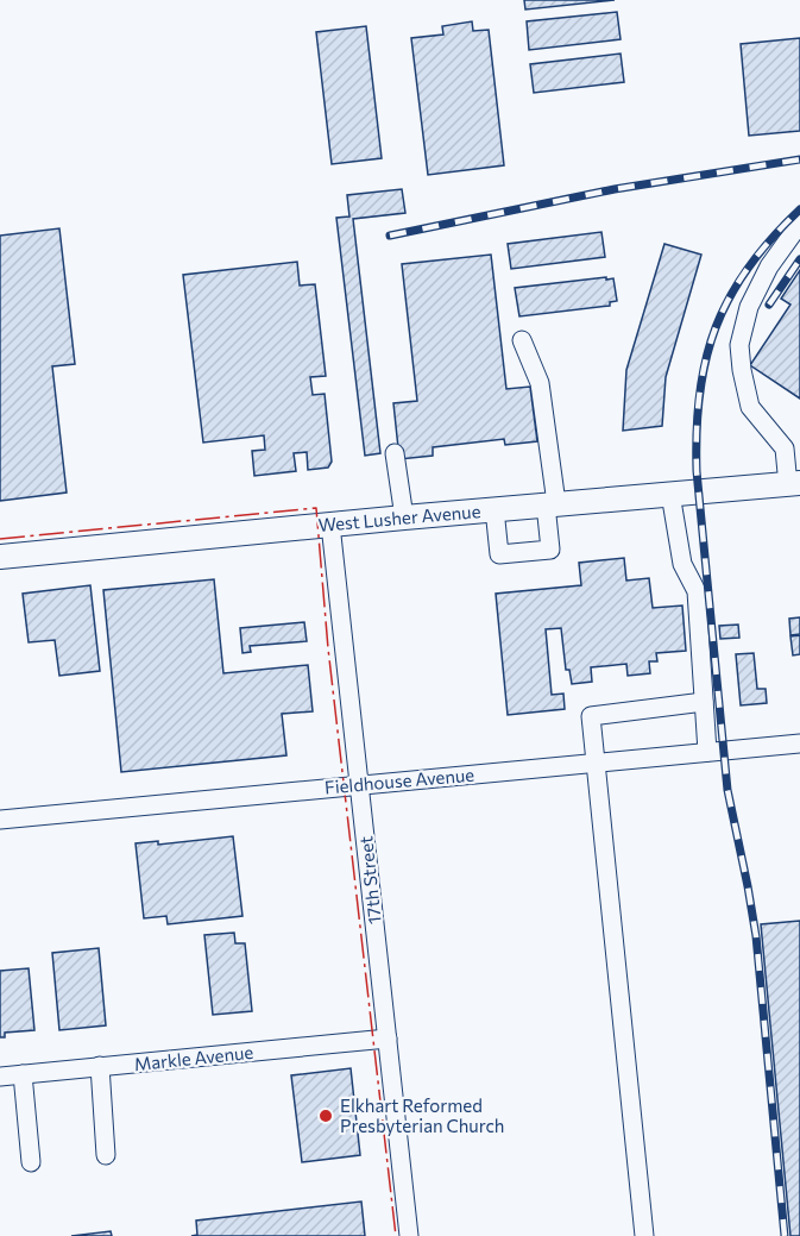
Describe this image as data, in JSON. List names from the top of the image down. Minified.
{"streets":{"main road":["West Lusher Avenue"],"street":["Fieldhouse Avenue","17th Street","Markle Avenue"]},"crossings":[["West Lusher Avenue","17th Street"],["Fieldhouse Avenue","17th Street"],["17th Street","Markle Avenue"]],"places":["Elkhart Reformed Presbyterian Church"]}
